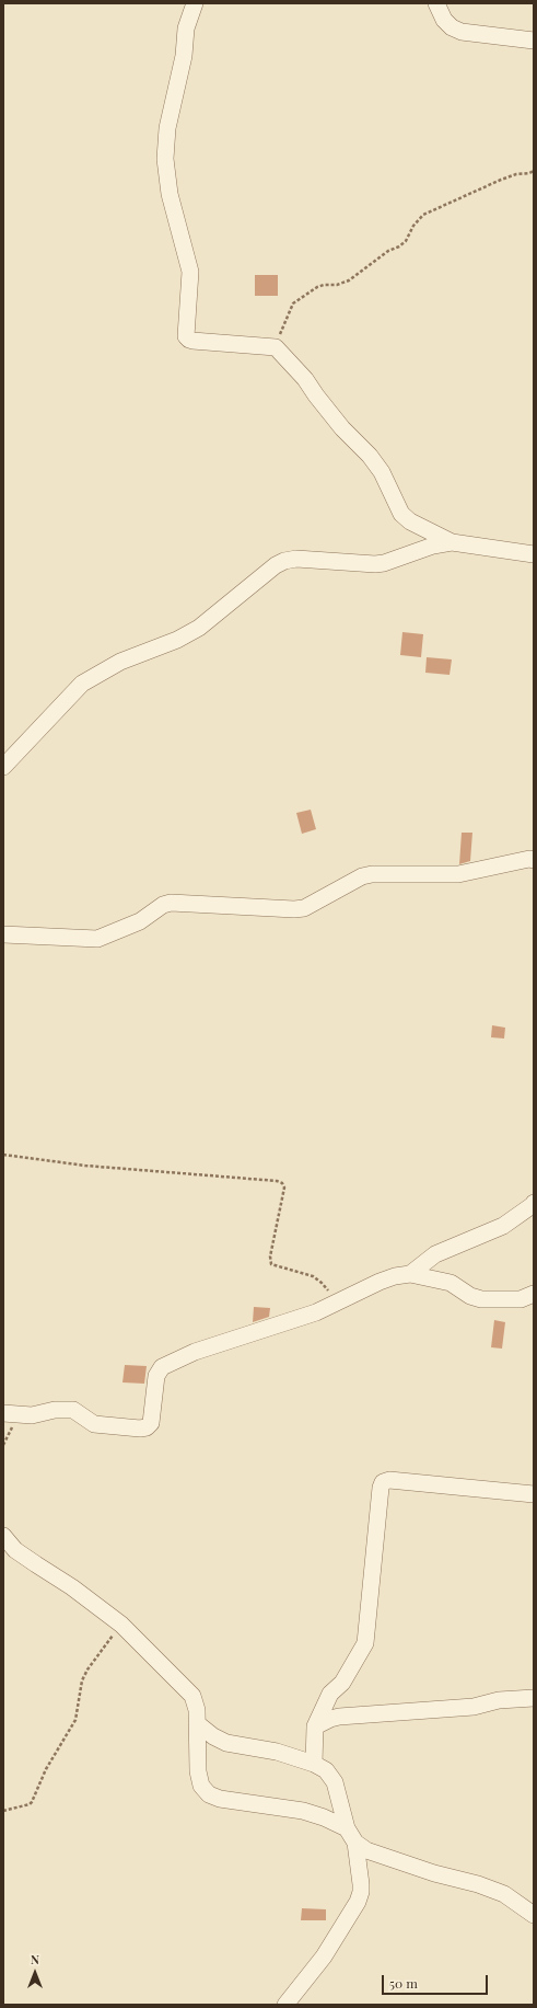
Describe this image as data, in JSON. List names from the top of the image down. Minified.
{"scale_bar":"50 m","north":"top"}
